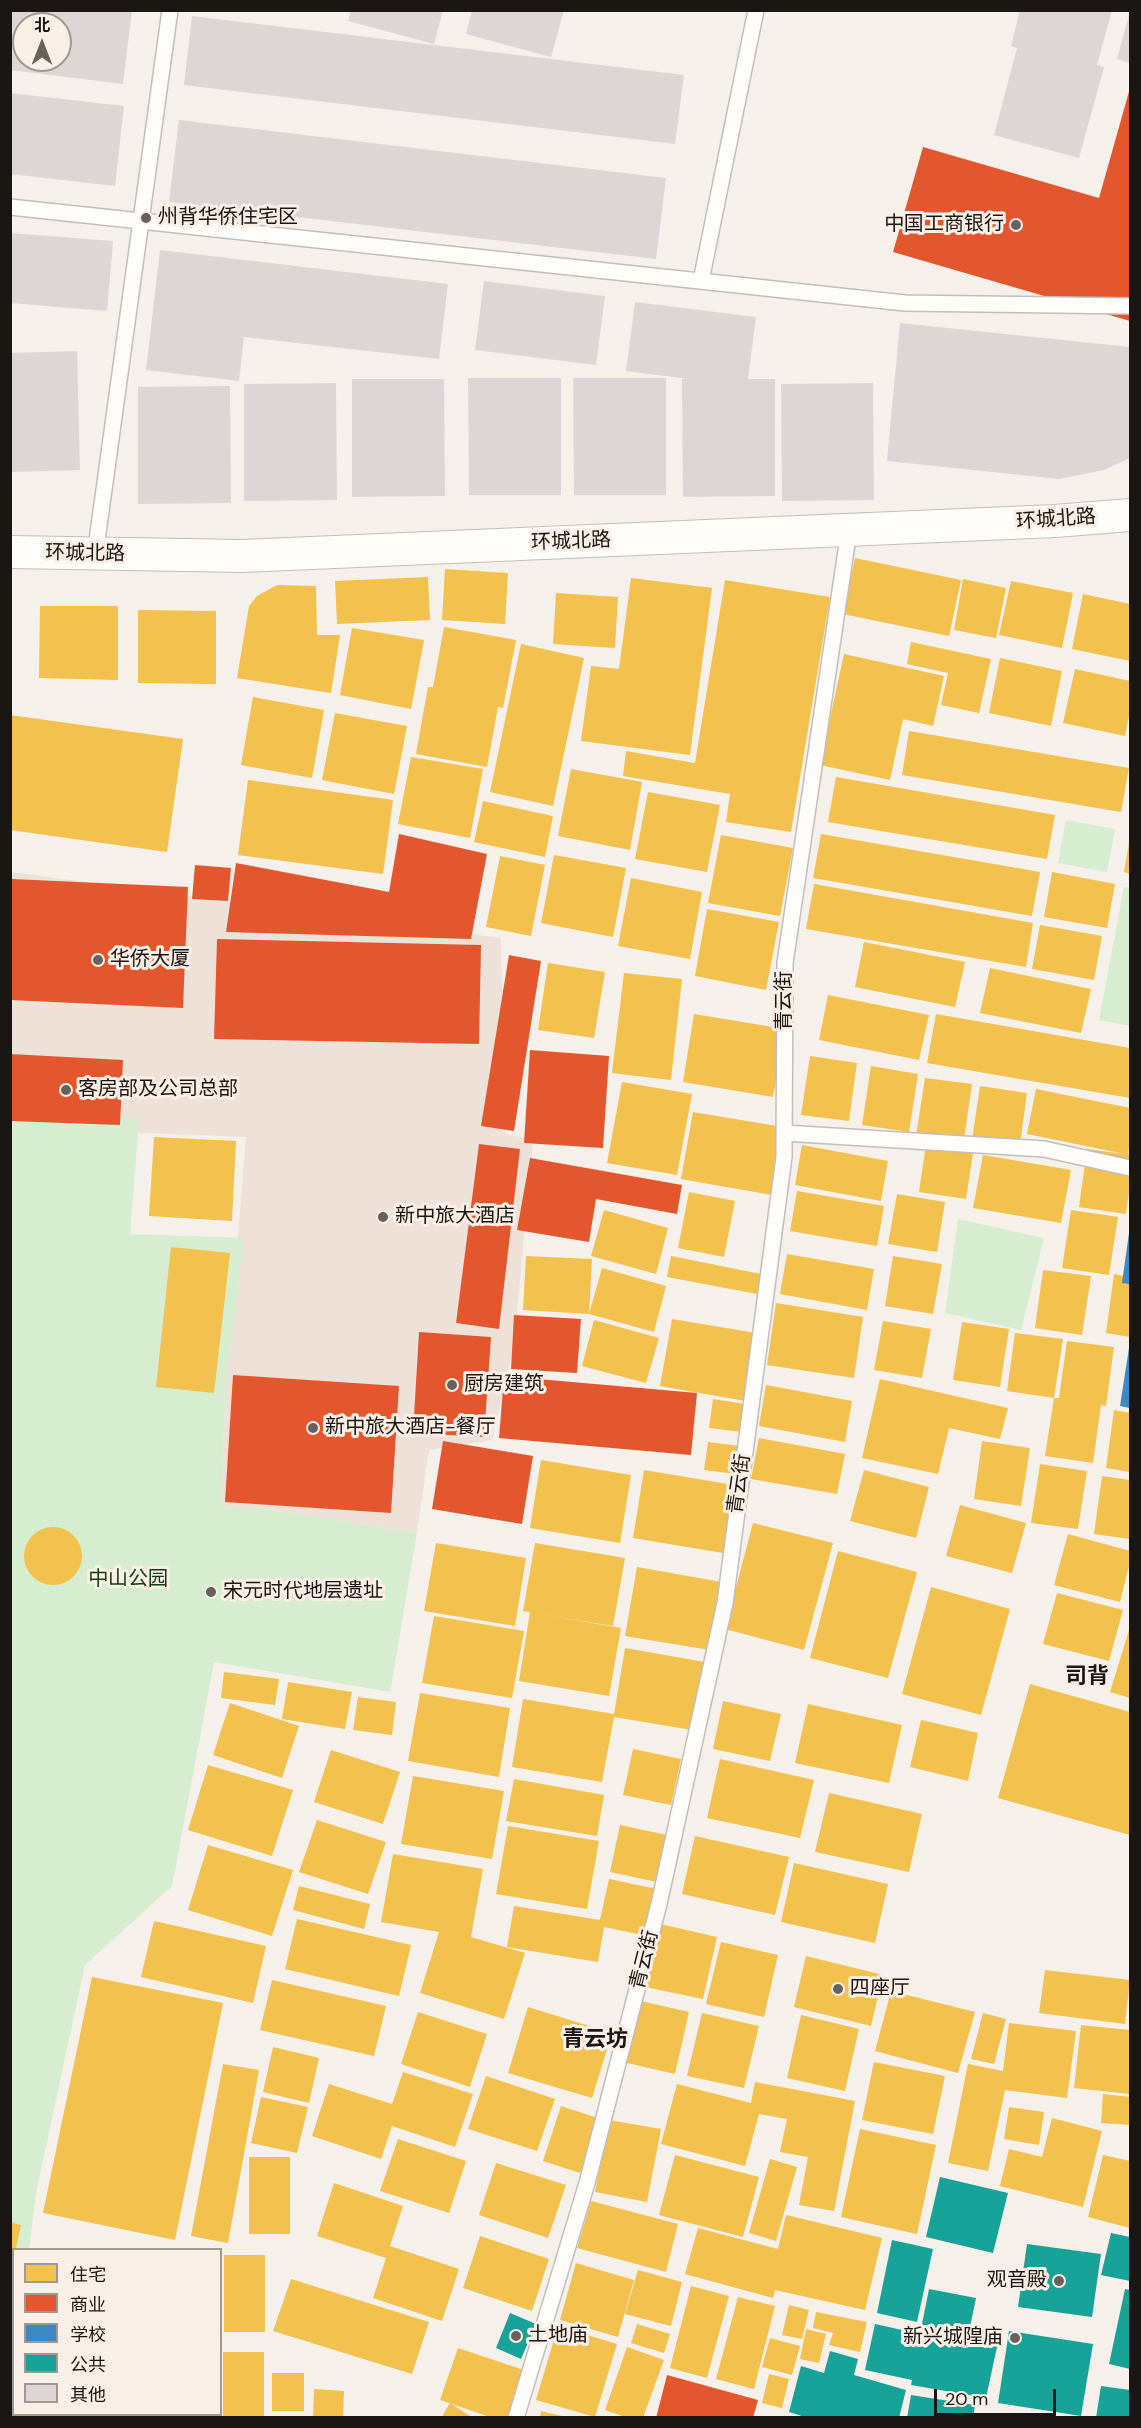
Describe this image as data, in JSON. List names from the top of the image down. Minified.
{"streets":{"street":["环城北路"],"lane":["青云街"]},"crossings":[["环城北路","青云街"]],"districts":["司背","青云坊"],"parks":["中山公园"],"places":["州背华侨住宅区","中国工商银行","华侨大厦","客房部及公司总部","新中旅大酒店","厨房建筑","新中旅大酒店-餐厅","宋元时代地层遗址","四座厅","观音殿","土地庙","新兴城隍庙"],"legend":["住宅","商业","学校","公共","其他"],"scale_bar":"20 m","north":"top"}
